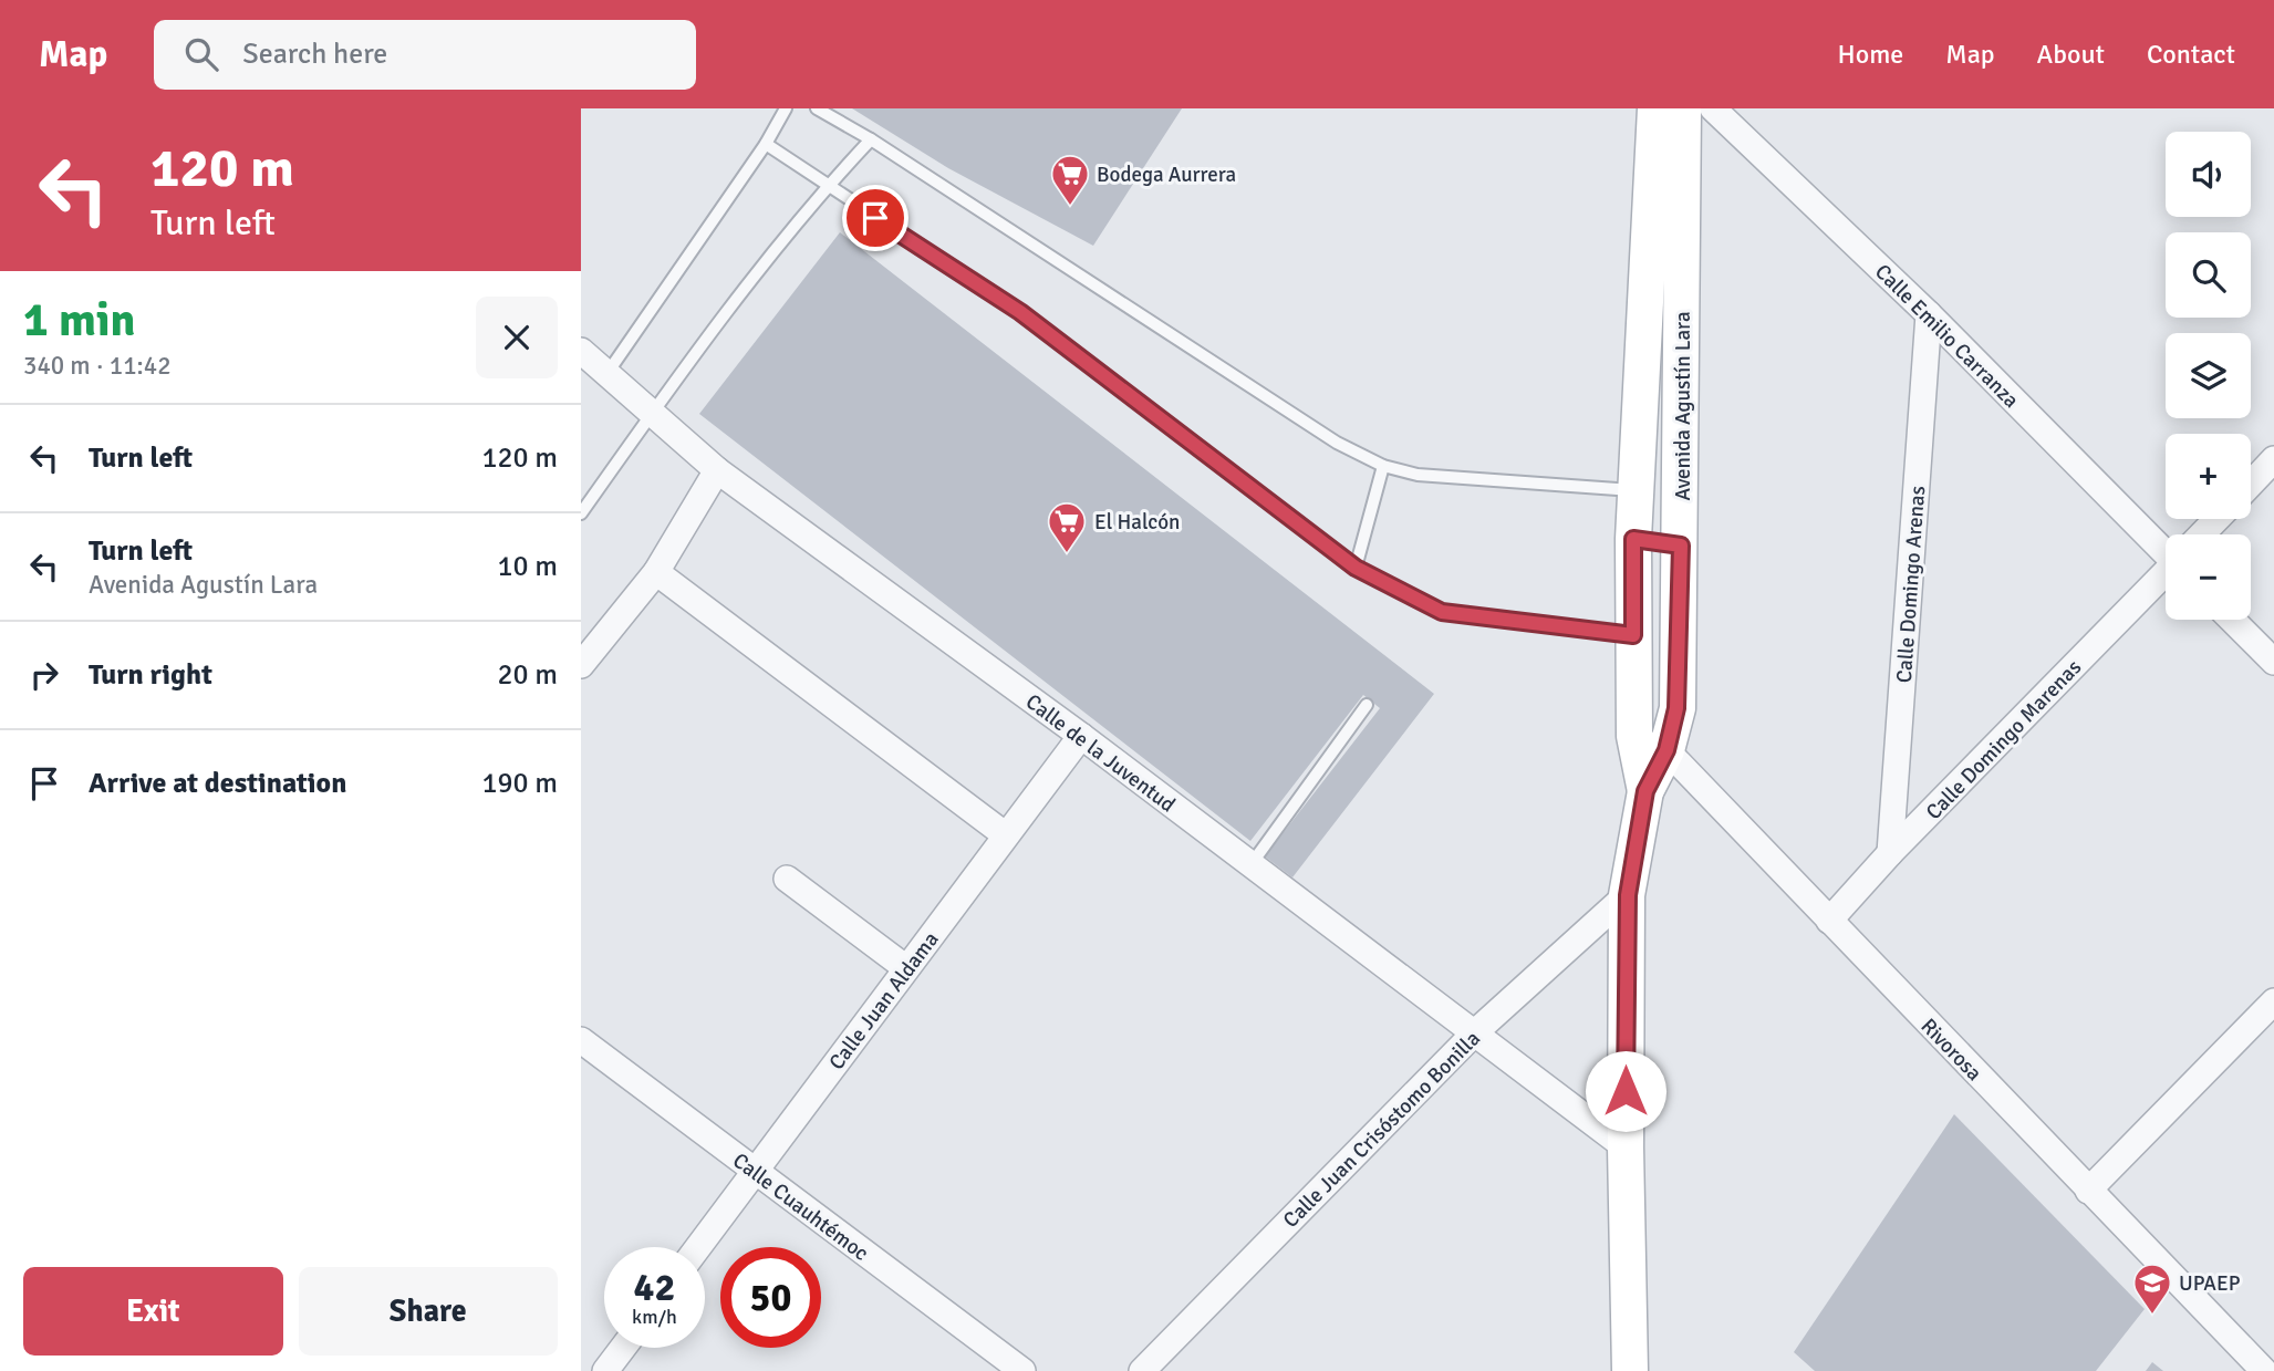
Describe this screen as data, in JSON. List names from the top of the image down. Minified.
{"streets":{"main road":["Avenida Agustín Lara"],"street":["Calle Emilio Carranza","Calle Domingo Arenas","Calle Domingo Marenas","Calle de la Juventud","Calle Juan Aldama","Rivorosa","Calle Juan Crisóstomo Bonilla","Calle Cuauhtémoc"]},"crossings":[["Calle Emilio Carranza","Calle Domingo Arenas"],["Avenida Agustín Lara","Calle de la Juventud"],["Avenida Agustín Lara","Rivorosa"],["Avenida Agustín Lara","Calle Juan Crisóstomo Bonilla"],["Calle Domingo Arenas","Calle Domingo Marenas"],["Calle Domingo Marenas","Rivorosa"],["Calle de la Juventud","Calle Juan Aldama"],["Calle de la Juventud","Calle Juan Crisóstomo Bonilla"],["Calle Juan Aldama","Calle Cuauhtémoc"]],"places":{"supermarket":["Bodega Aurrera","El Halcón"],"school or university":["UPAEP"]},"page":{"header":"Map","search":"Search here","nav":["Home","Map","About","Contact"],"turn":["120 m","Turn left"],"map_buttons":["+","−"],"heading":["1 min","340 m · 11:42"],"list":[{"name":"Turn left","value":"120 m"},{"name":"Turn left","note":"Avenida Agustín Lara","value":"10 m"},{"name":"Turn right","value":"20 m"},{"name":"Arrive at destination","value":"190 m"}],"speed":"42 km/h","limit":"50","buttons":["Exit","Share"]}}
